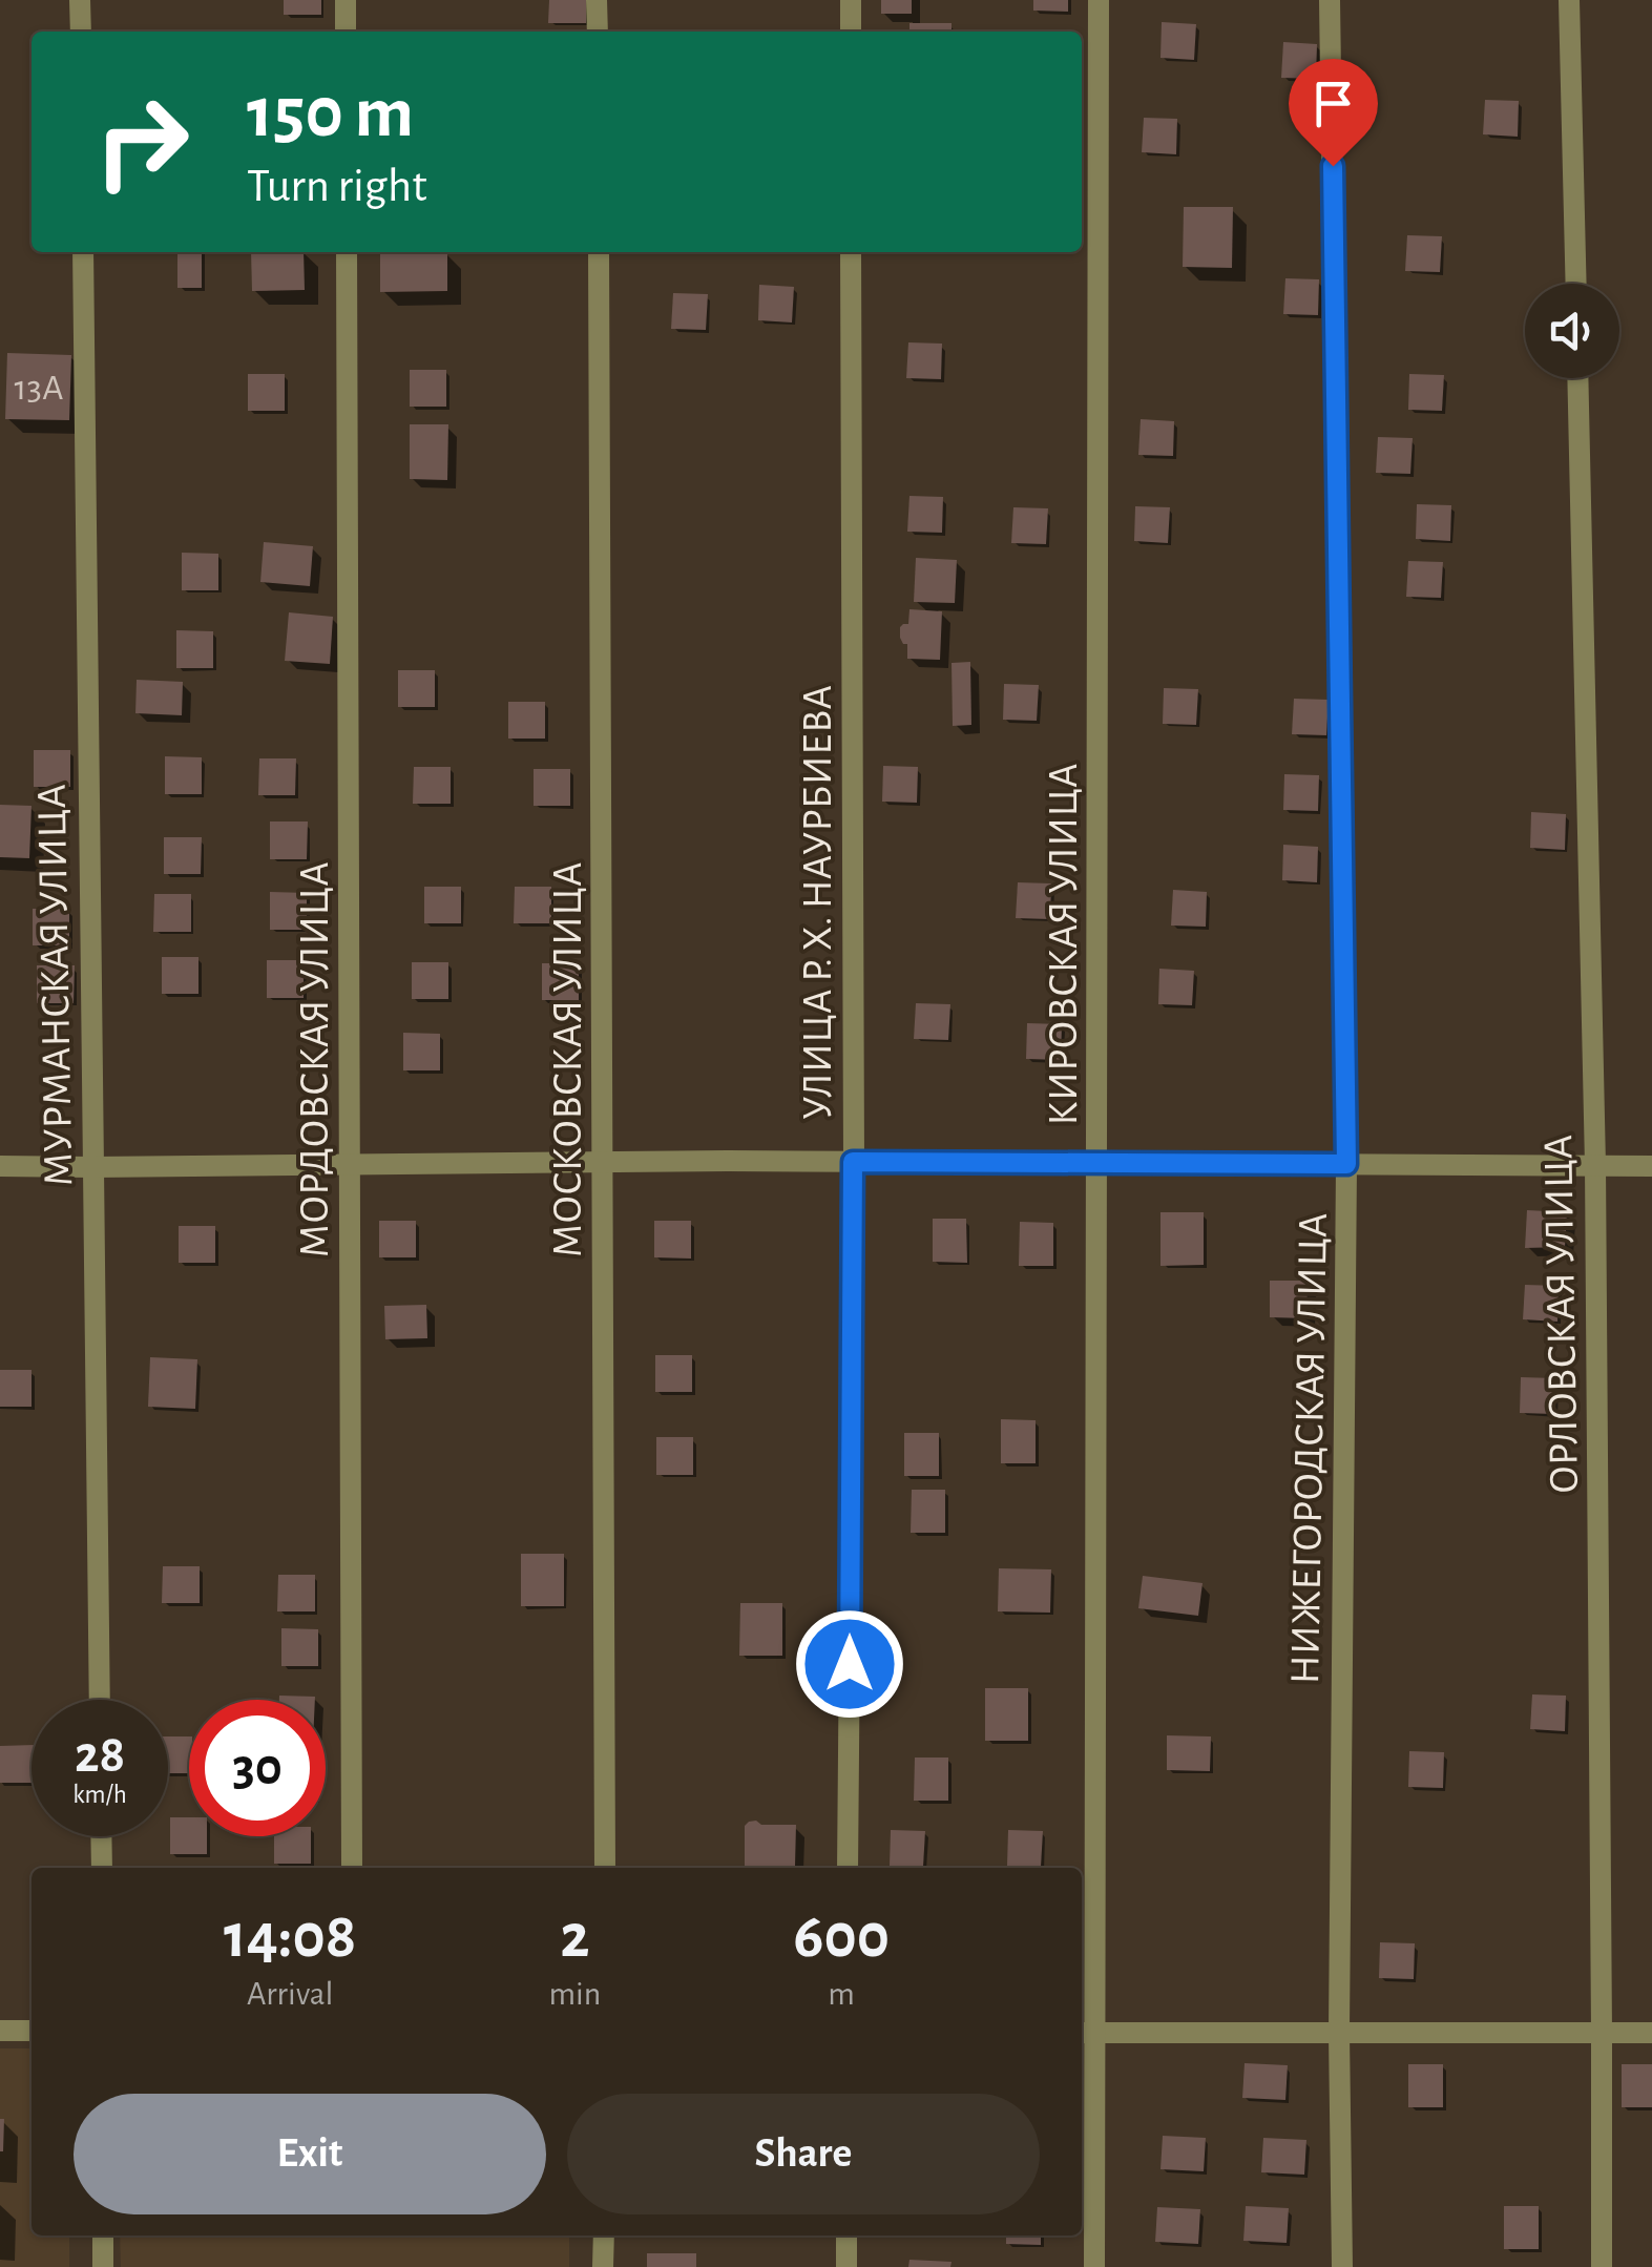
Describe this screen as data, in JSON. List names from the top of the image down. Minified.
{"streets":{"street":["УЛИЦА Р. Х. НАУРБИЕВА","КИРОВСКАЯ УЛИЦА","МУРМАНСКАЯ УЛИЦА","МОРДОВСКАЯ УЛИЦА","МОСКОВСКАЯ УЛИЦА","ОРЛОВСКАЯ УЛИЦА","НИЖЕГОРОДСКАЯ УЛИЦА"]},"house_numbers":["13А"],"page":{"turn":["150 m","Turn right"],"speed":"28 km/h","limit":"30","eta":["14:08","Arrival","2","min","600","m"],"buttons":["Exit","Share"]}}
